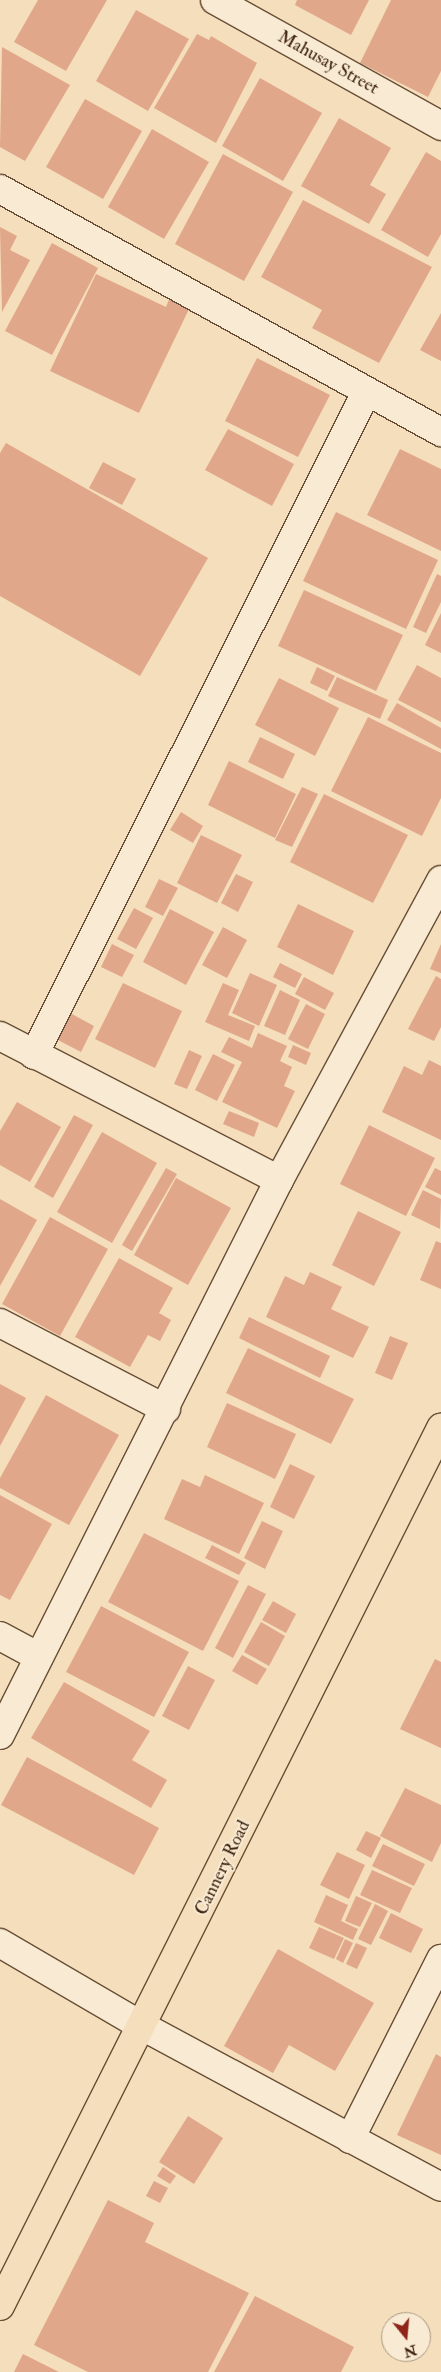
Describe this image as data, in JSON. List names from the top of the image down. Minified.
{"streets":{"main road":["Cannery Road"],"street":["Mahusay Street"]},"north":"bottom"}
